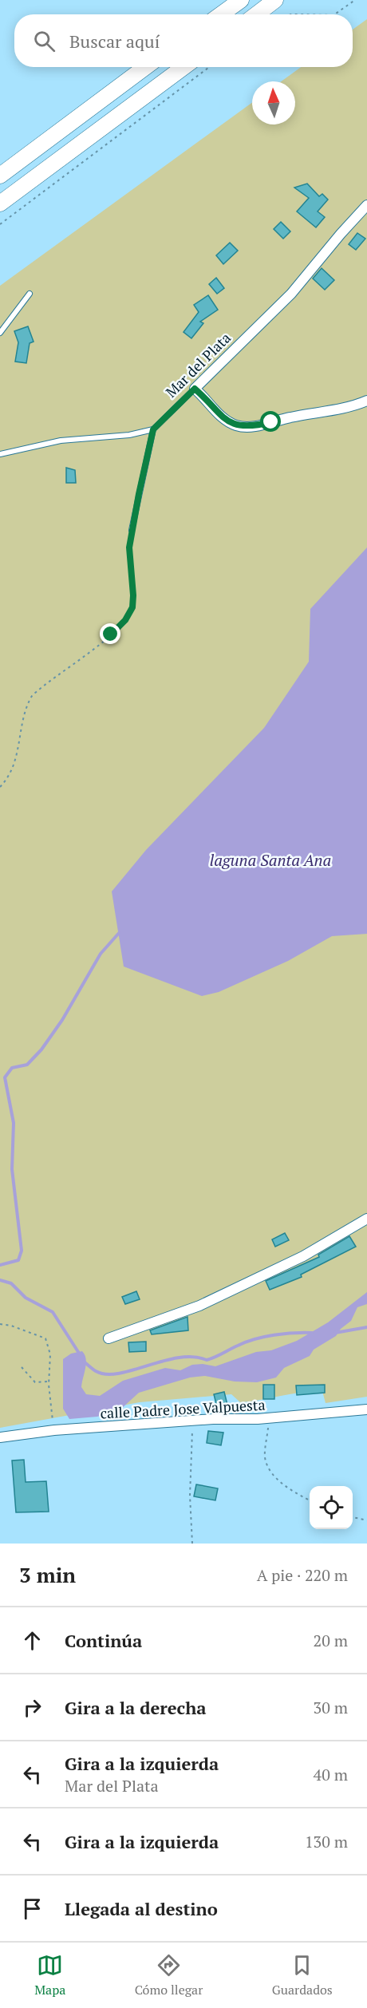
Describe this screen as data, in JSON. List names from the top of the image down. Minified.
{"streets":{"street":["Mar del Plata","calle Padre Jose Valpuesta"]},"water":["laguna Santa Ana"],"north":"top","page":{"search":"Buscar aquí","heading":["3 min","A pie · 220 m"],"list":[["Continúa","20 m"],["Gira a la derecha","30 m"],["Gira a la izquierda","Mar del Plata","40 m"],["Gira a la izquierda","130 m"],"Llegada al destino"],"nav":["Mapa","Cómo llegar","Guardados"]}}
